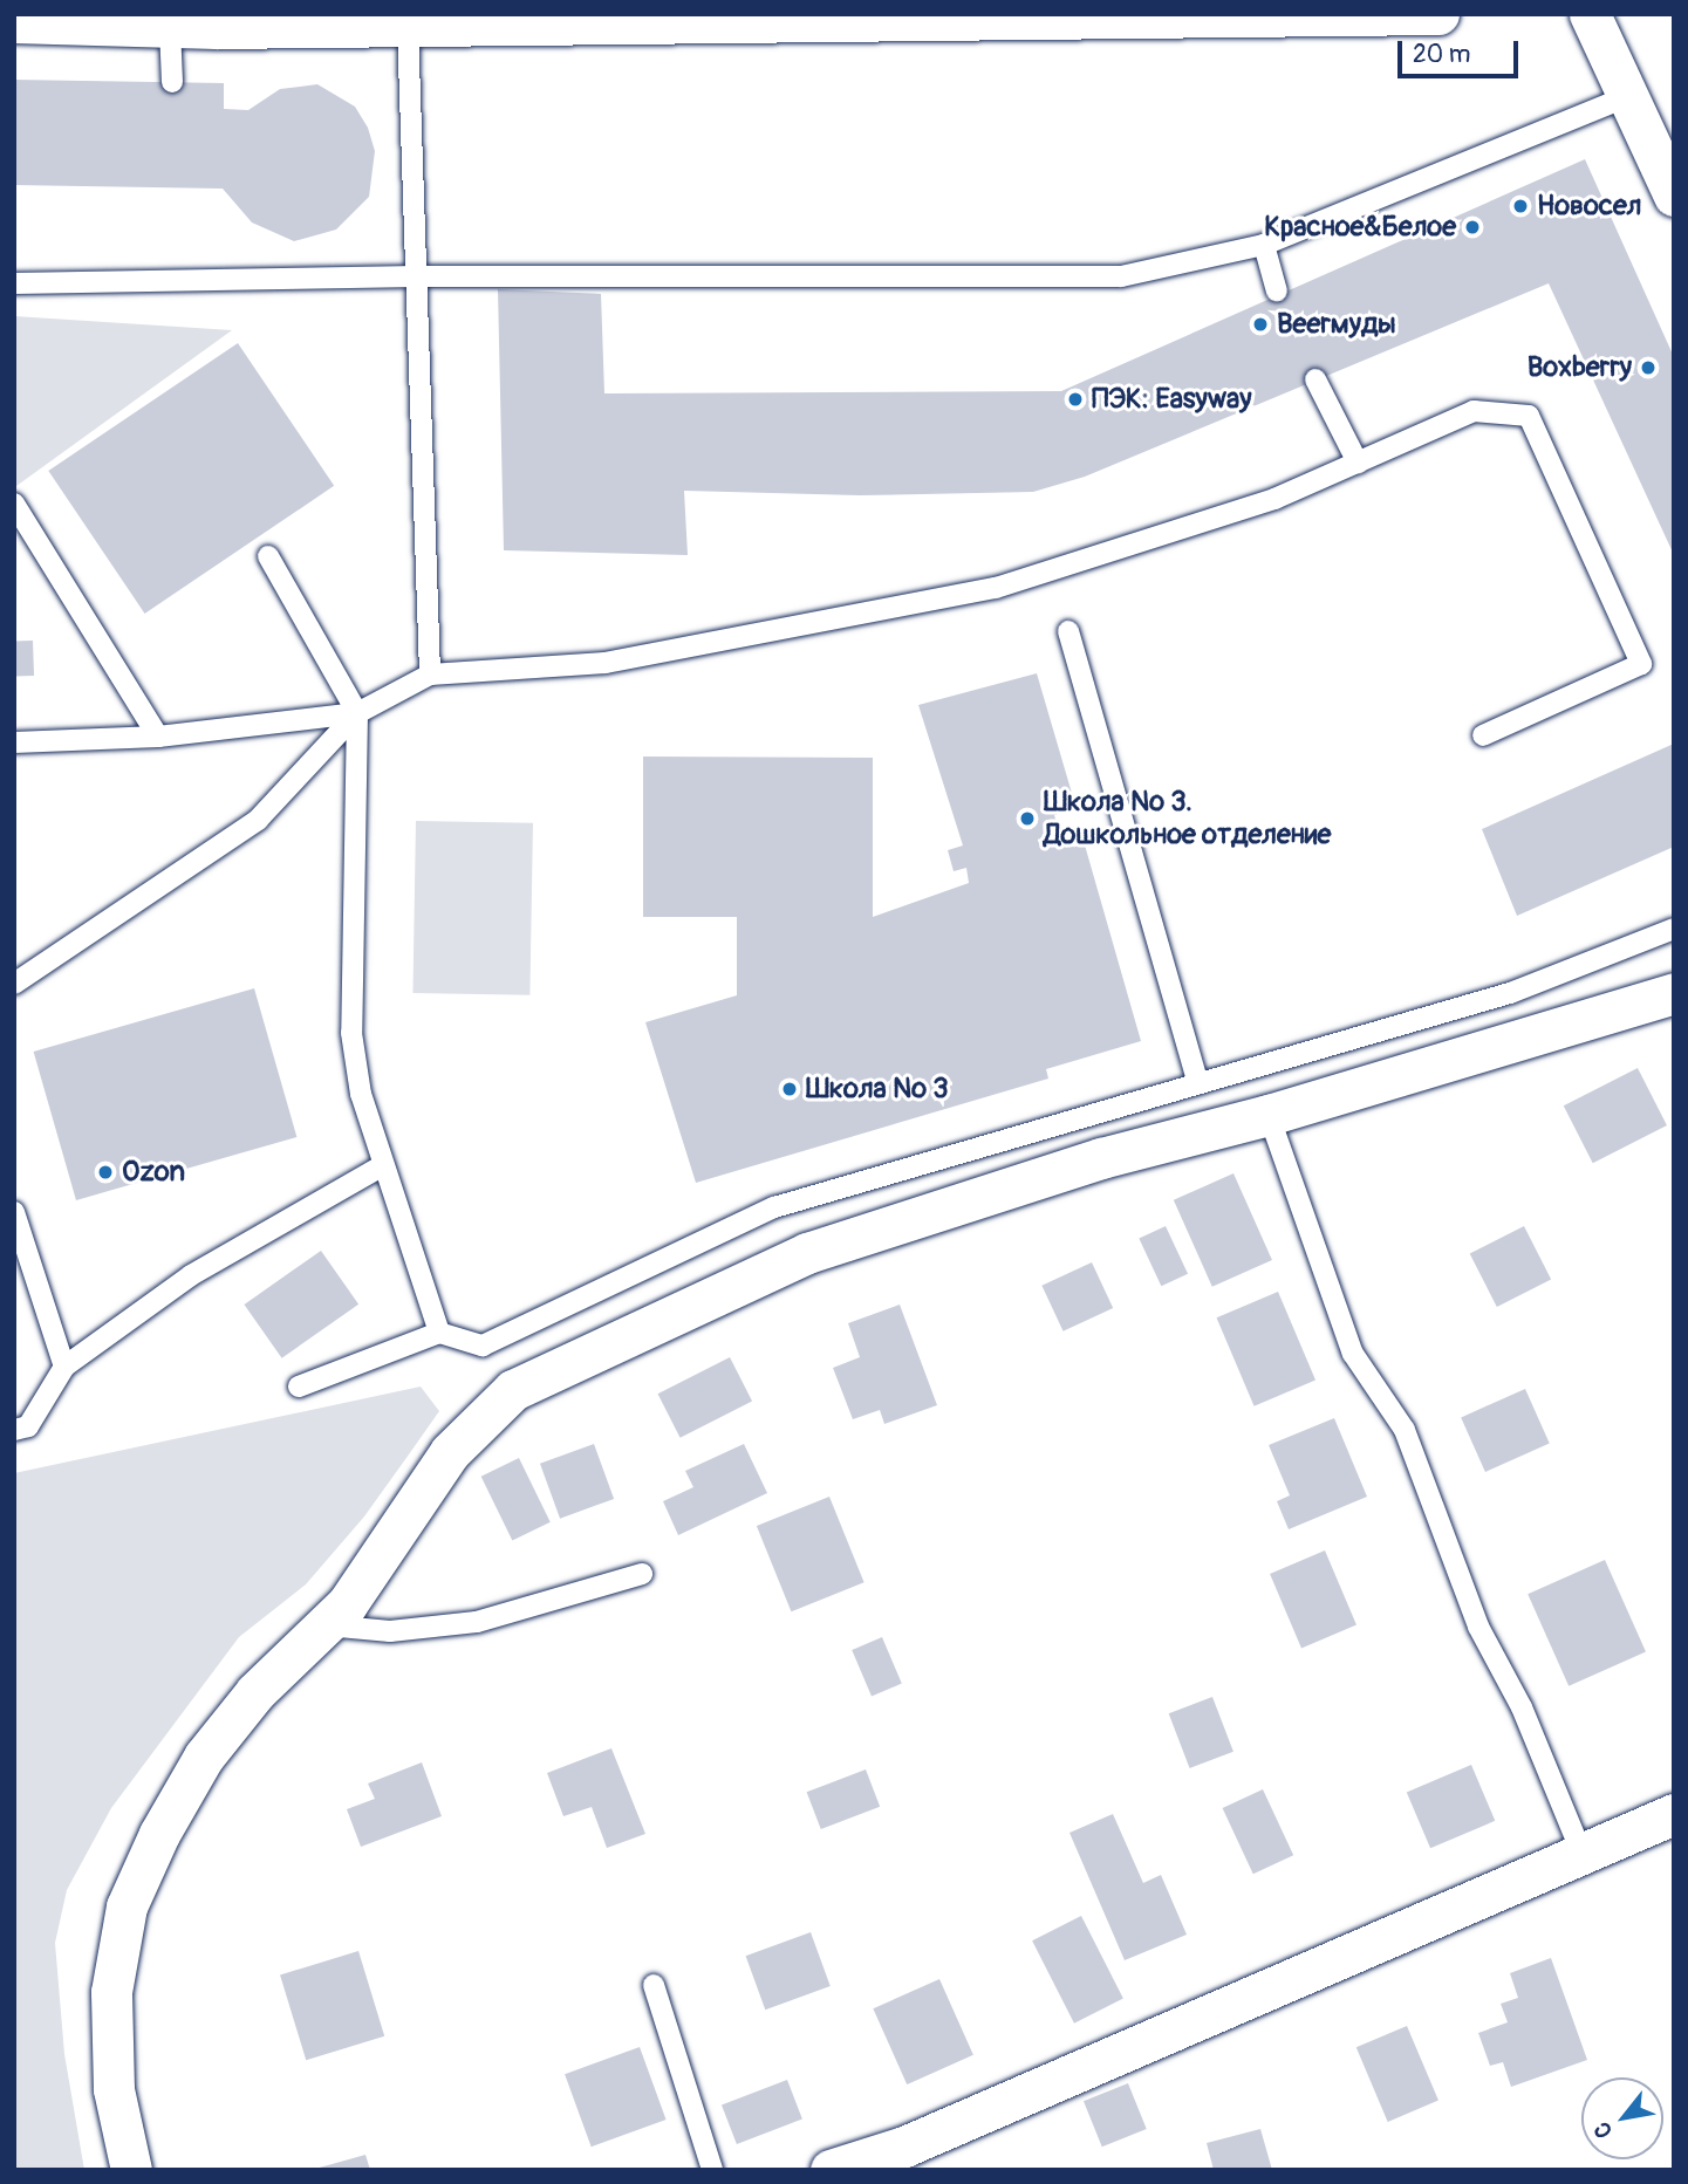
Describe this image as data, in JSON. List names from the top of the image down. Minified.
{"places":["Новосел","Красное&Белое","Beerмуды","Boxberry","ПЭК: Easyway","Школа № 3. Дошкольное отделение","Школа № 3","Ozon"],"scale_bar":"20 m","north":"bottom left"}
